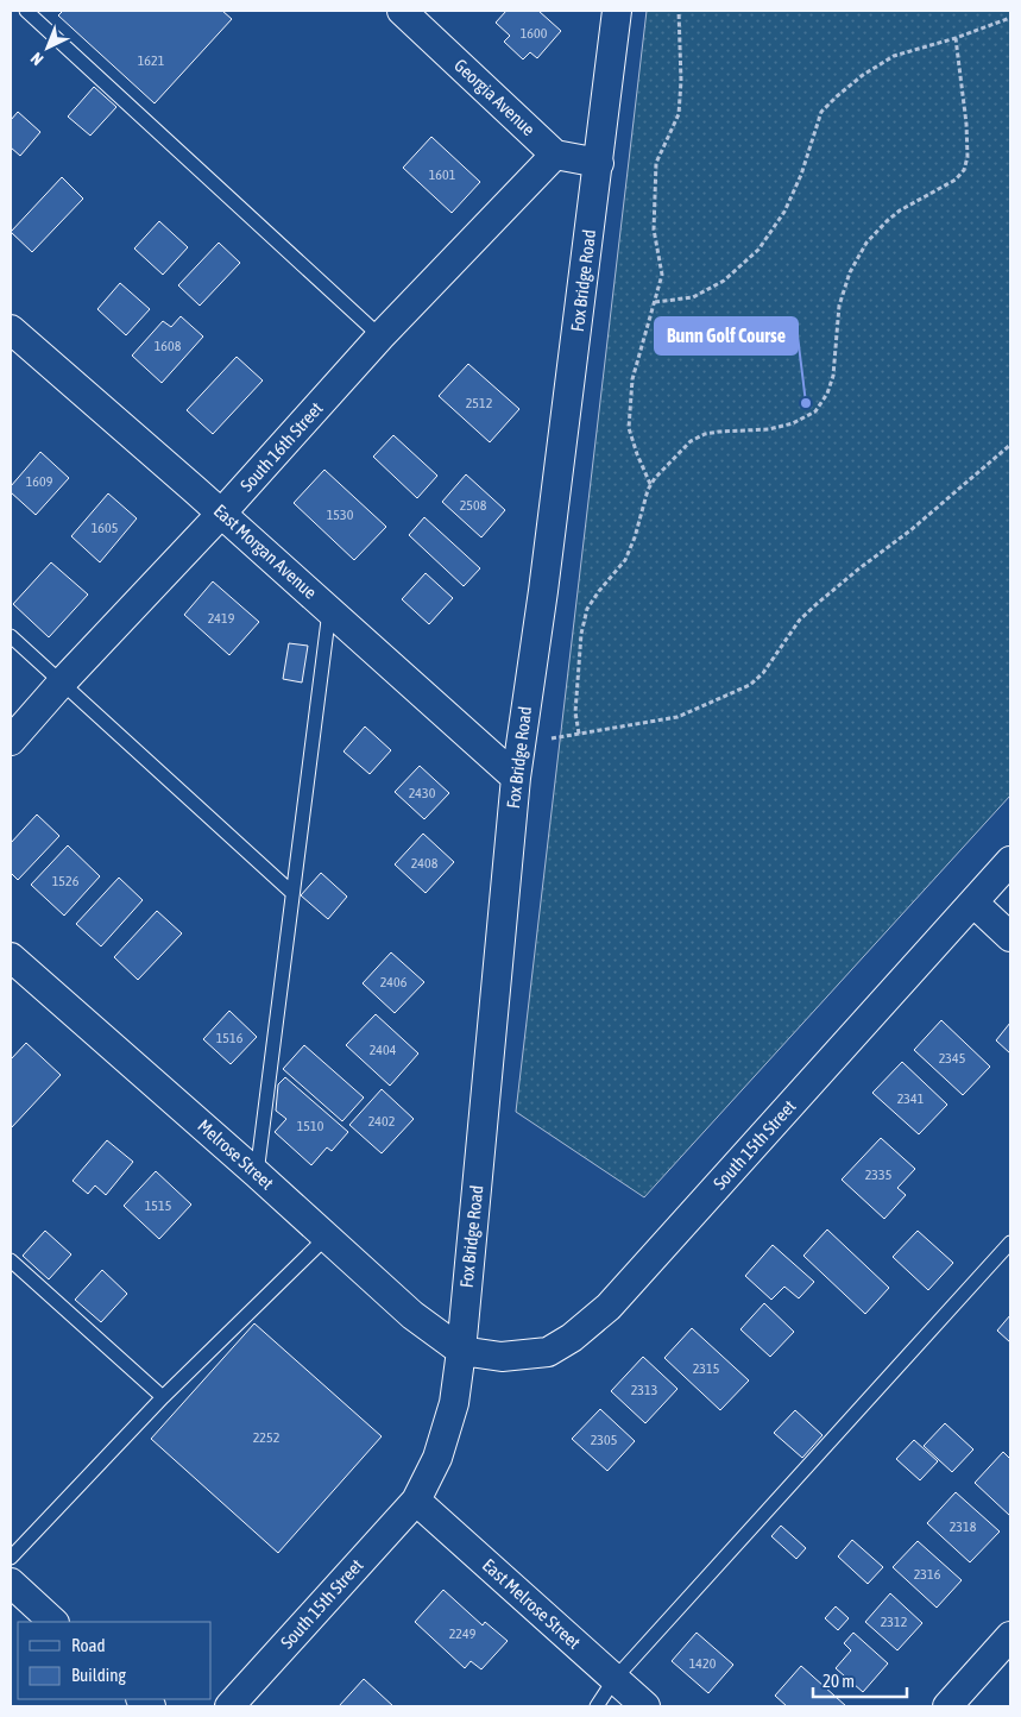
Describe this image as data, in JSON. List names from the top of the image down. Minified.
{"streets":{"street":["Georgia Avenue","Fox Bridge Road","South 16th Street","East Morgan Avenue","South 15th Street","Melrose Street","East Melrose Street"]},"crossings":[["Georgia Avenue","South 16th Street"],["Fox Bridge Road","East Morgan Avenue"],["Fox Bridge Road","South 15th Street"],["Fox Bridge Road","Melrose Street"],["Fox Bridge Road","East Melrose Street"],["South 16th Street","East Morgan Avenue"],["South 15th Street","Melrose Street"],["South 15th Street","East Melrose Street"]],"places":["Bunn Golf Course"],"house_numbers":["1600","1621","1601","1608","2512","1609","2508","1530","1605","2419","2430","2408","1526","2406","1516","2404","2345","2341","2402","1510","2335","1515","2315","2313","2252","2305","2318","2316","2312","2249","1420"],"legend":["Road","Building"],"scale_bar":"20 m","north":"bottom left"}
